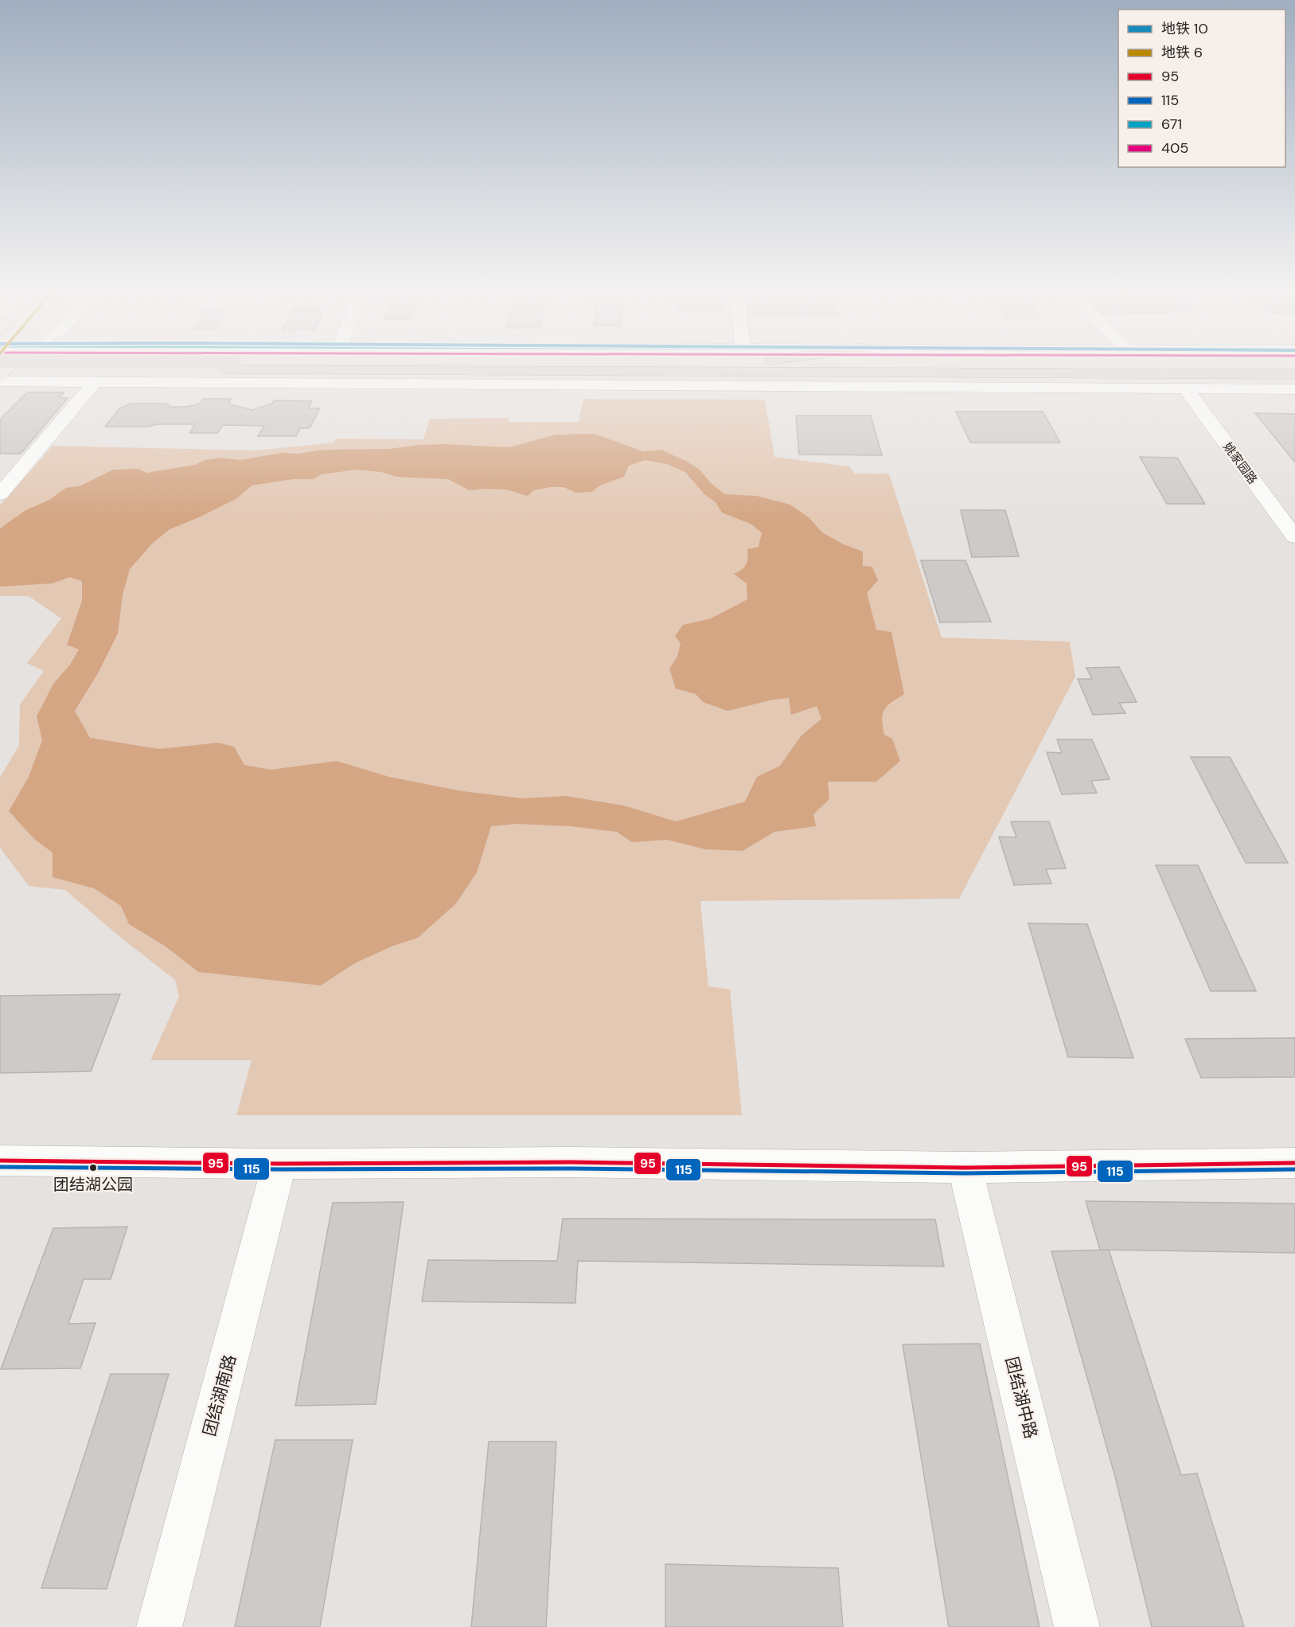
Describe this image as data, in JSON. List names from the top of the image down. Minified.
{"streets":{"street":["姚家园路","团结湖南路","团结湖中路"]},"places":["团结湖公园"],"lines":["transit line 95","transit line 115"],"legend":["地铁 10","地铁 6","95","115","671","405"]}
